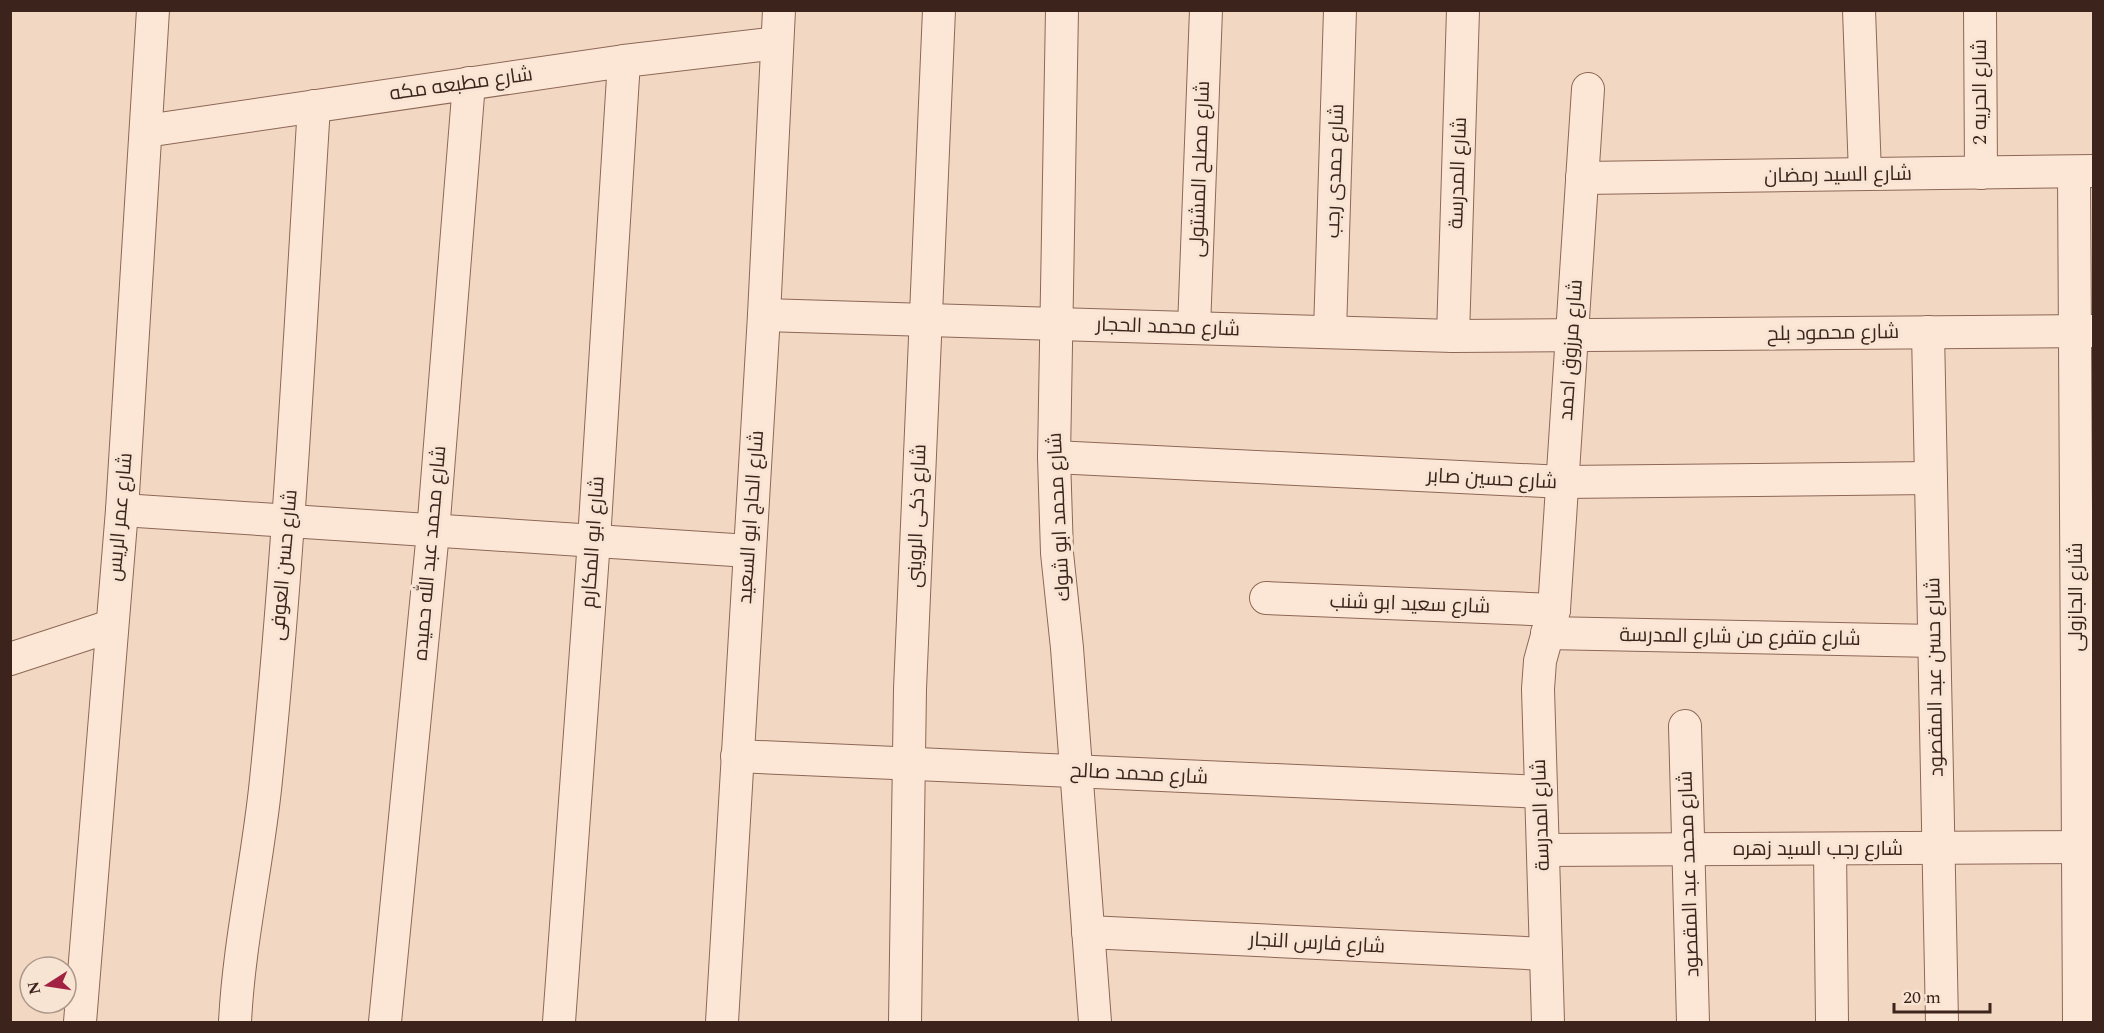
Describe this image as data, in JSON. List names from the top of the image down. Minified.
{"streets":{"street":["شارع مطبعه مكه","شارع الحريه 2","شارع مصلح المشتولى","شارع حمدى رجب","شارع المدرسة","شارع السيد رمضان","شارع محمد الحجار","شارع محمود بلح","شارع مرزوق احمد","شارع حسين صابر","شارع ذكى الروينى","شارع عمر الريس","شارع الحاج ابو السعيد","شارع محمد ابو شوك","شارع ابو المكارم","شارع محمد عبد الله حميده","شارع حسن العوفى","شارع الجازولى","شارع سعيد ابو شنب","شارع متفرع من شارع المدرسة","شارع حسن عبد المقصود","شارع محمد صالح","شارع رجب السيد زهره","شارع محمد عبد المقصود","شارع فارس النجار"]},"crossings":[["شارع مطبعه مكه","شارع عمر الريس"],["شارع مطبعه مكه","شارع الحاج ابو السعيد"],["شارع مطبعه مكه","شارع ابو المكارم"],["شارع مطبعه مكه","شارع محمد عبد الله حميده"],["شارع مطبعه مكه","شارع حسن العوفى"],["شارع الحريه 2","شارع السيد رمضان"],["شارع مصلح المشتولى","شارع محمد الحجار"],["شارع حمدى رجب","شارع محمد الحجار"],["شارع المدرسة","شارع محمد الحجار"],["شارع المدرسة","شارع مرزوق احمد"],["شارع المدرسة","شارع سعيد ابو شنب"],["شارع المدرسة","شارع متفرع من شارع المدرسة"],["شارع المدرسة","شارع محمد صالح"],["شارع المدرسة","شارع رجب السيد زهره"],["شارع المدرسة","شارع فارس النجار"],["شارع السيد رمضان","شارع مرزوق احمد"],["شارع السيد رمضان","شارع الجازولى"],["شارع محمد الحجار","شارع محمود بلح"],["شارع محمد الحجار","شارع مرزوق احمد"],["شارع محمد الحجار","شارع ذكى الروينى"],["شارع محمد الحجار","شارع الحاج ابو السعيد"],["شارع محمد الحجار","شارع محمد ابو شوك"],["شارع محمود بلح","شارع مرزوق احمد"],["شارع محمود بلح","شارع الجازولى"],["شارع محمود بلح","شارع حسن عبد المقصود"],["شارع مرزوق احمد","شارع حسين صابر"],["شارع مرزوق احمد","شارع سعيد ابو شنب"],["شارع مرزوق احمد","شارع متفرع من شارع المدرسة"],["شارع حسين صابر","شارع محمد ابو شوك"],["شارع حسين صابر","شارع حسن عبد المقصود"],["شارع ذكى الروينى","شارع محمد صالح"],["شارع الحاج ابو السعيد","شارع محمد صالح"],["شارع محمد ابو شوك","شارع محمد صالح"],["شارع محمد ابو شوك","شارع فارس النجار"],["شارع الجازولى","شارع رجب السيد زهره"],["شارع سعيد ابو شنب","شارع متفرع من شارع المدرسة"],["شارع متفرع من شارع المدرسة","شارع حسن عبد المقصود"],["شارع حسن عبد المقصود","شارع رجب السيد زهره"],["شارع رجب السيد زهره","شارع محمد عبد المقصود"]],"scale_bar":"20 m","north":"left"}
